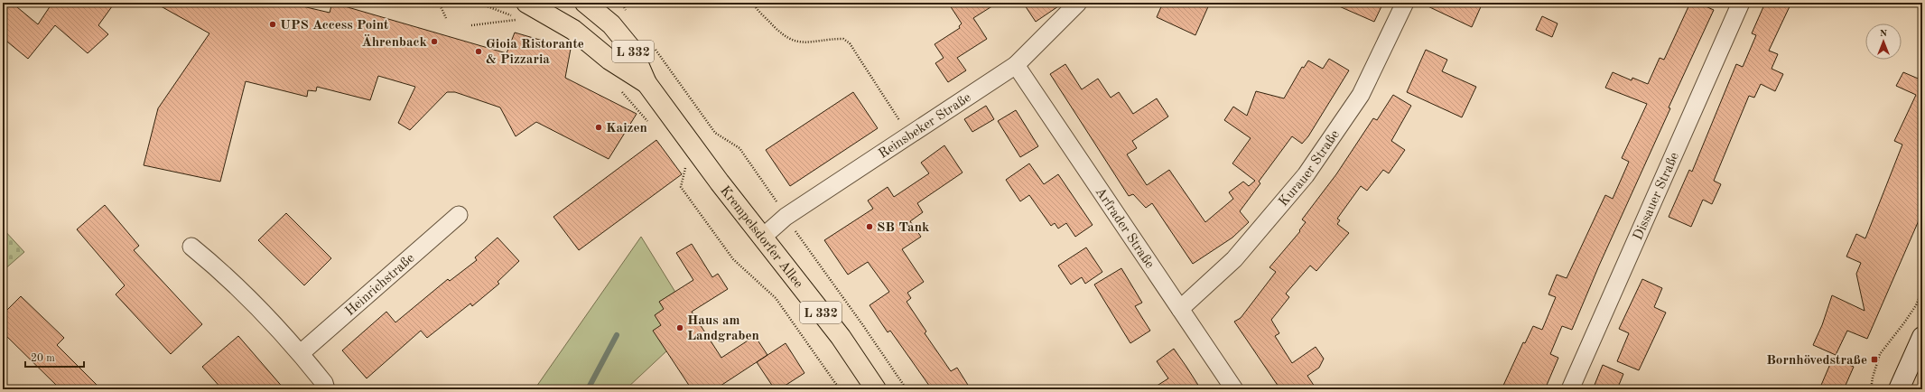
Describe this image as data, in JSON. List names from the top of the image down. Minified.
{"streets":{"main road":["L 332","Krempelsdorfer Allee"],"street":["Reinsbeker Straße","Kurauer Straße","Dissauer Straße","Arfrader Straße","Heinrichstraße"]},"crossings":[["L 332","Krempelsdorfer Allee"],["Reinsbeker Straße","Arfrader Straße"],["Reinsbeker Straße","Krempelsdorfer Allee"],["Kurauer Straße","Arfrader Straße"]],"places":{"other":["UPS Access Point","Ährenback","Gioia Ristorante & Pizzaria","Kaizen","SB Tank","Haus am Landgraben"],"transit":["Bornhövedstraße"]},"scale_bar":"20 m","north":"top"}
